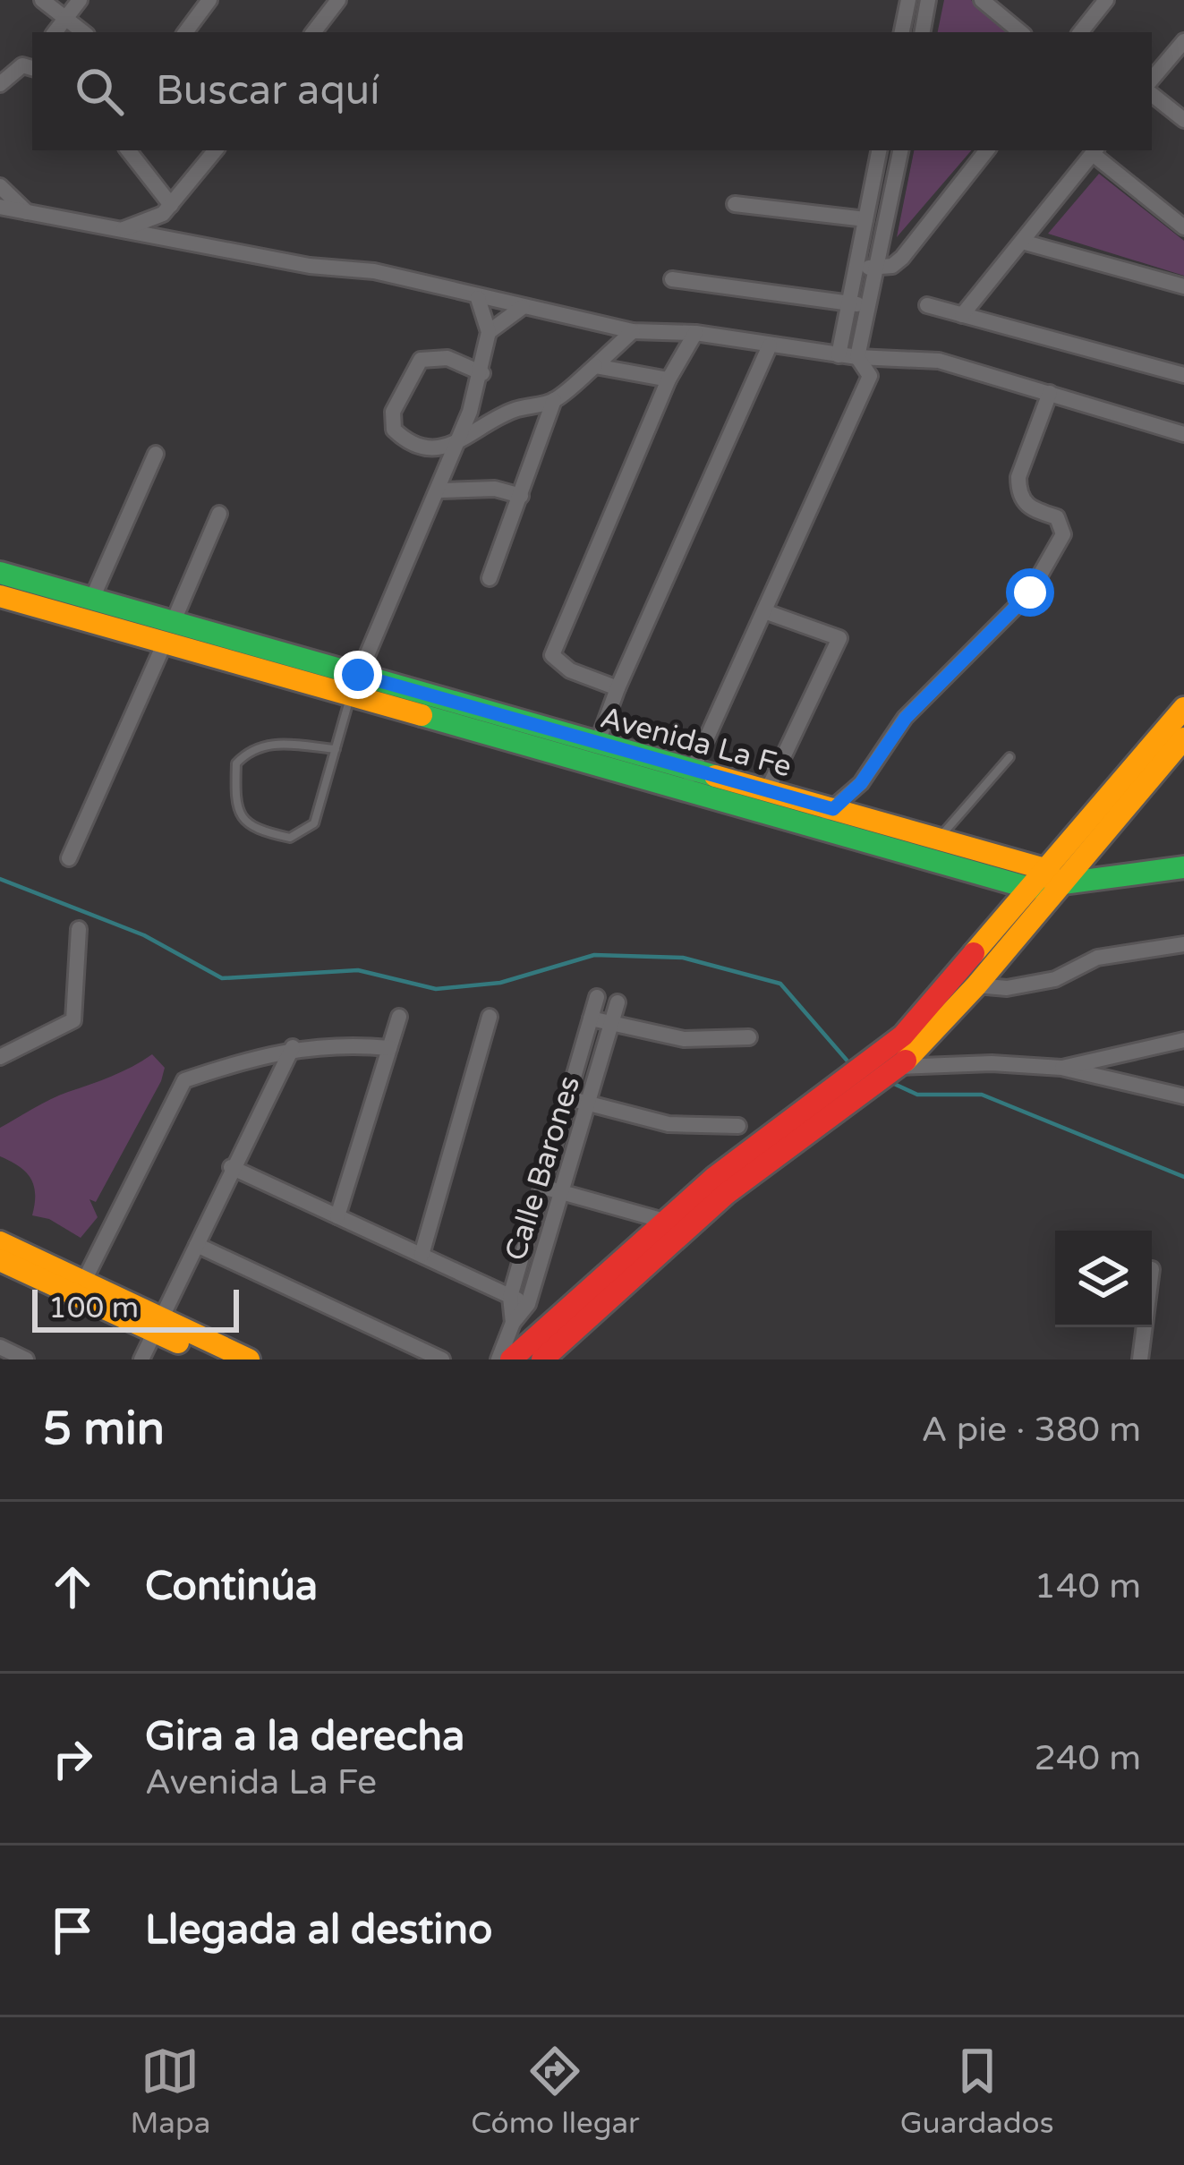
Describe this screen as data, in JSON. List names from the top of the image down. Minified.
{"streets":{"street":["Avenida La Fe","Calle Barones"]},"scale_bar":"100 m","page":{"search":"Buscar aquí","scale":"100 m","heading":["5 min","A pie · 380 m"],"list":[["Continúa","140 m"],["Gira a la derecha","Avenida La Fe","240 m"],"Llegada al destino"],"nav":["Mapa","Cómo llegar","Guardados"]}}
